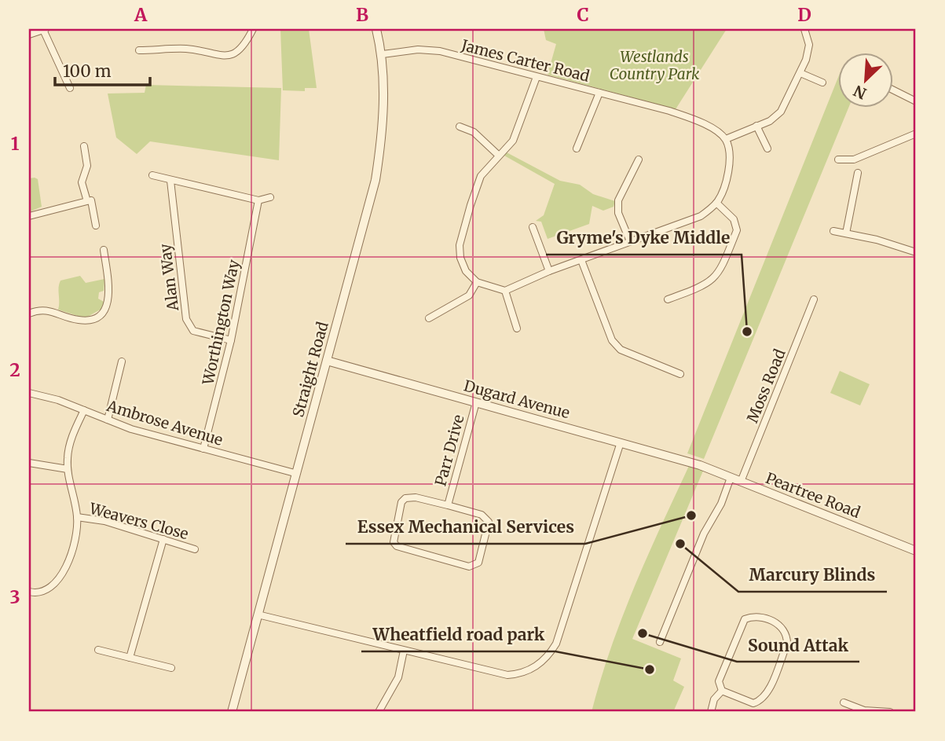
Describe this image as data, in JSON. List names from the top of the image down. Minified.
{"streets":{"street":["James Carter Road","Alan Way","Worthington Way","Straight Road","Moss Road","Dugard Avenue","Ambrose Avenue","Parr Drive","Peartree Road","Weavers Close"]},"crossings":[["James Carter Road","Straight Road"],["Alan Way","Worthington Way"],["Worthington Way","Ambrose Avenue"],["Straight Road","Dugard Avenue"],["Straight Road","Ambrose Avenue"],["Moss Road","Peartree Road"],["Dugard Avenue","Parr Drive"],["Dugard Avenue","Peartree Road"]],"parks":["Westlands Country Park"],"places":["Gryme's Dyke Middle","Essex Mechanical Services","Marcury Blinds","Sound Attak","Wheatfield road park"],"scale_bar":"100 m","north":"bottom left","grid":{"columns":["A","B","C","D"],"rows":["1","2","3"]}}
